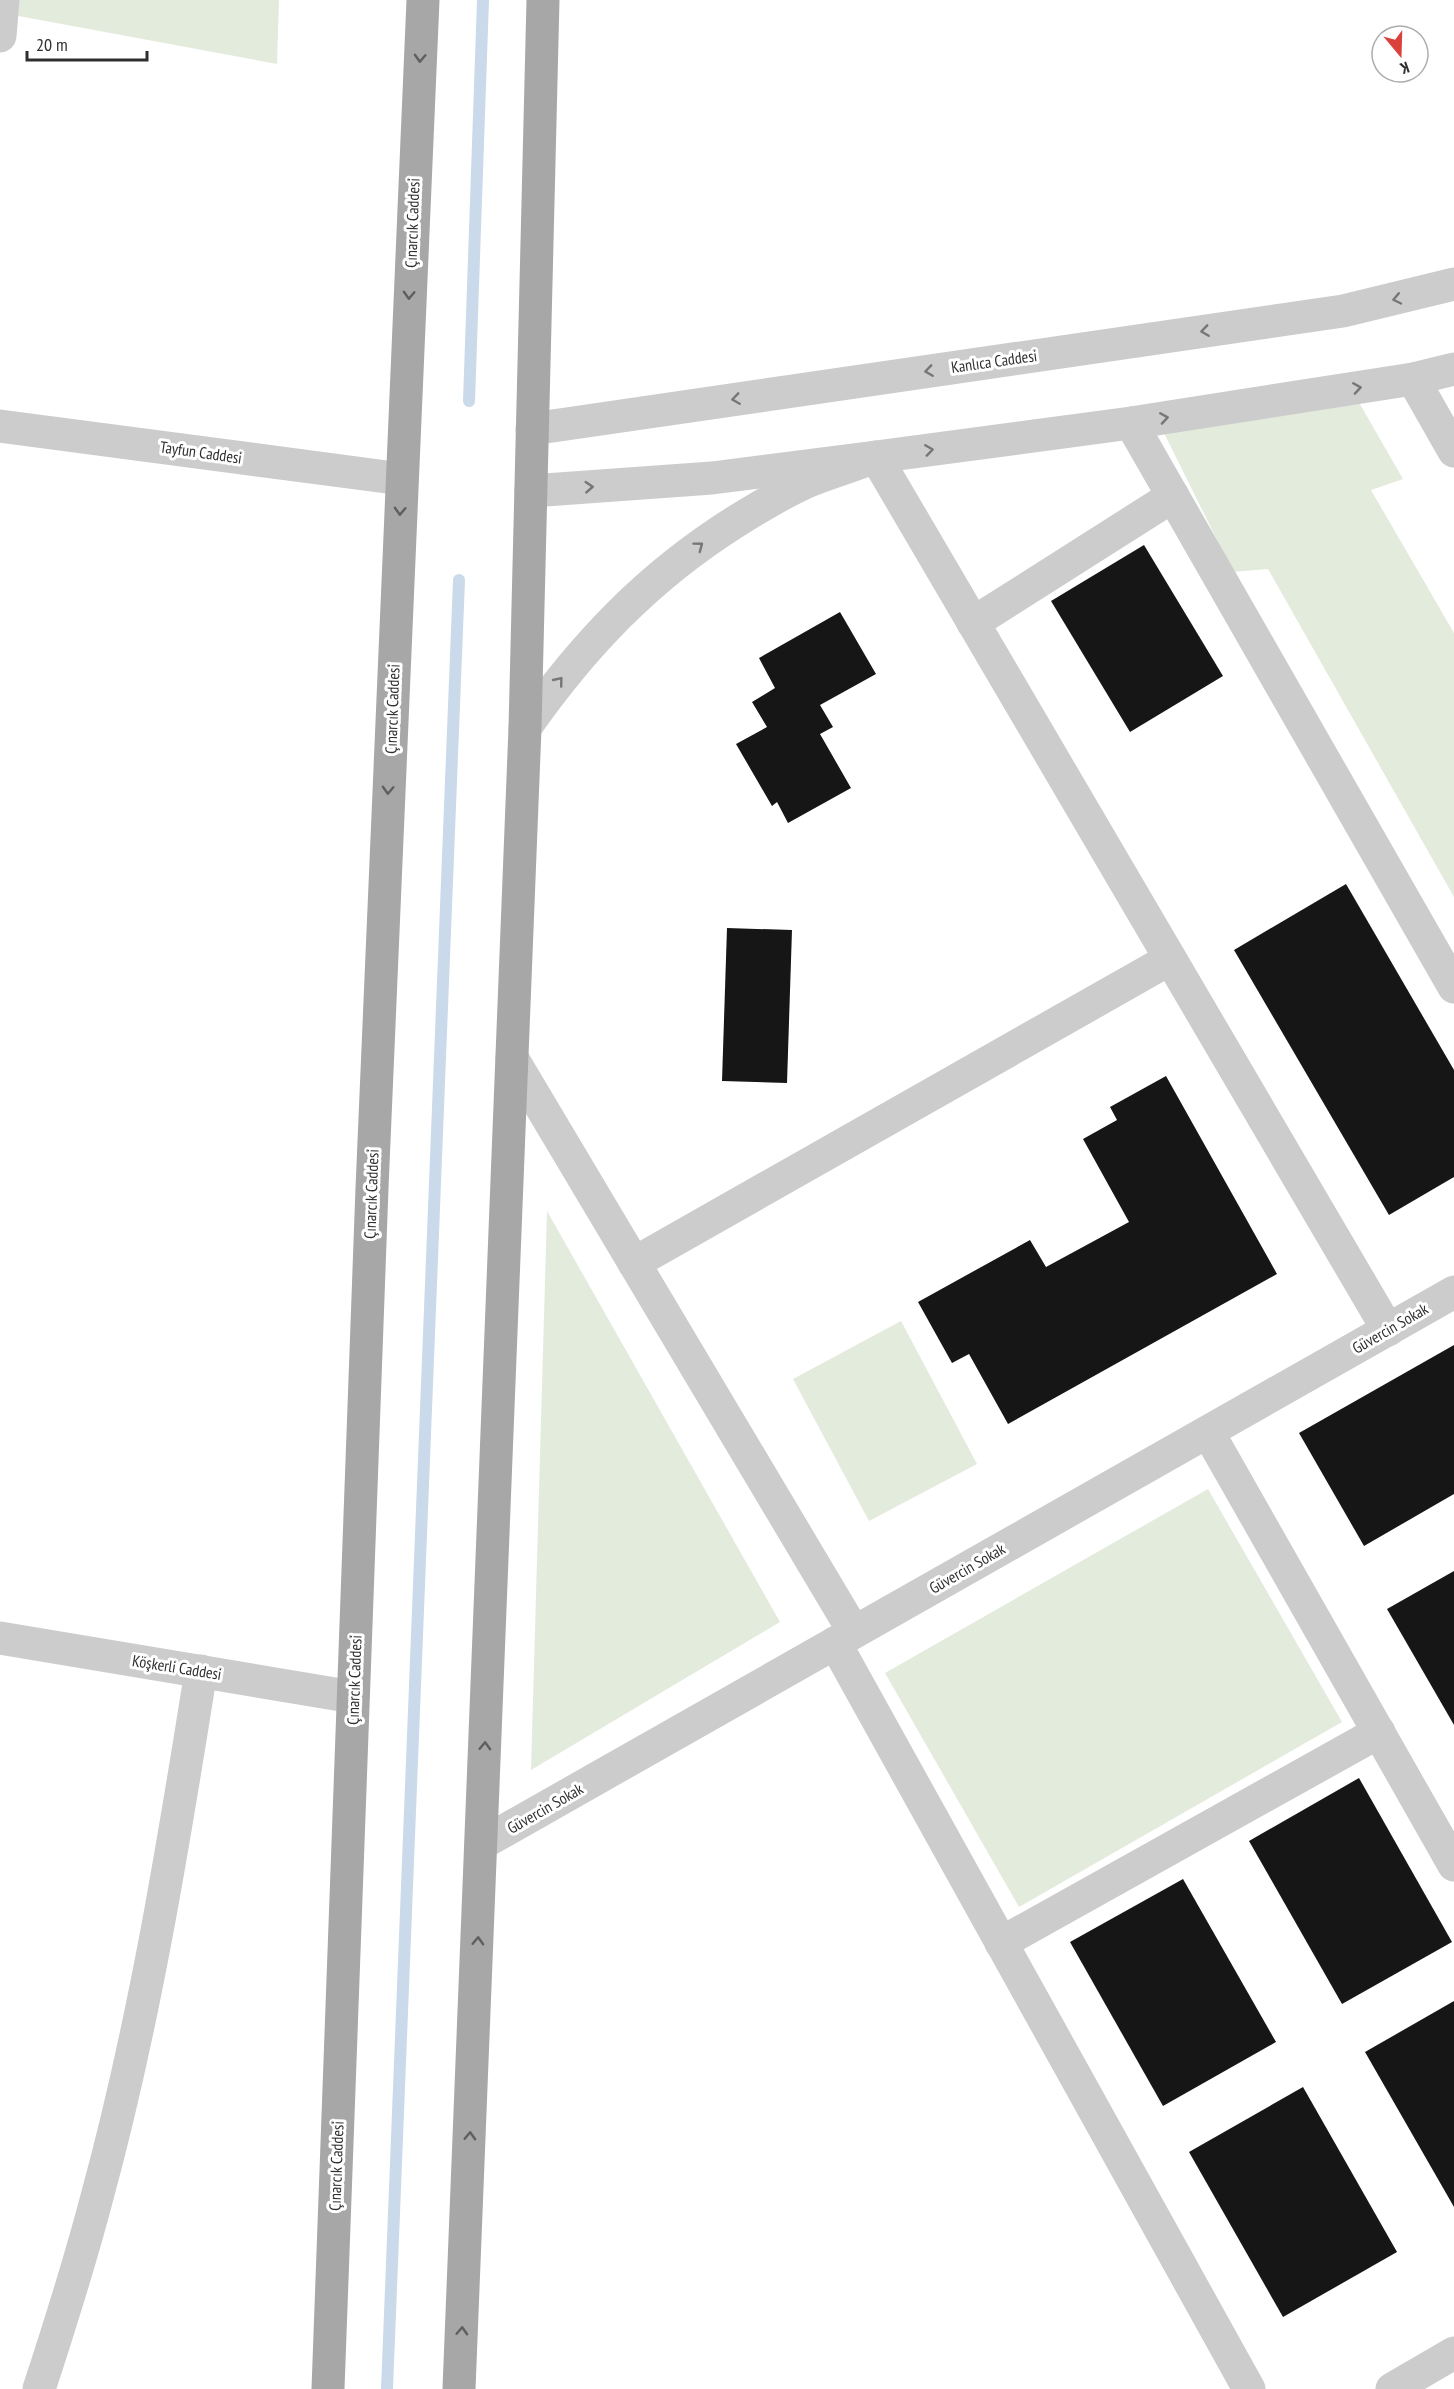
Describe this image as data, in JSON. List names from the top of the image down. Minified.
{"streets":{"main road":["Çınarcık Caddesi"],"street":["Kanlıca Caddesi","Tayfun Caddesi","Güvercin Sokak","Köşkerli Caddesi"]},"crossings":[["Çınarcık Caddesi","Tayfun Caddesi"],["Çınarcık Caddesi","Köşkerli Caddesi"]],"scale_bar":"20 m","north":"bottom"}
